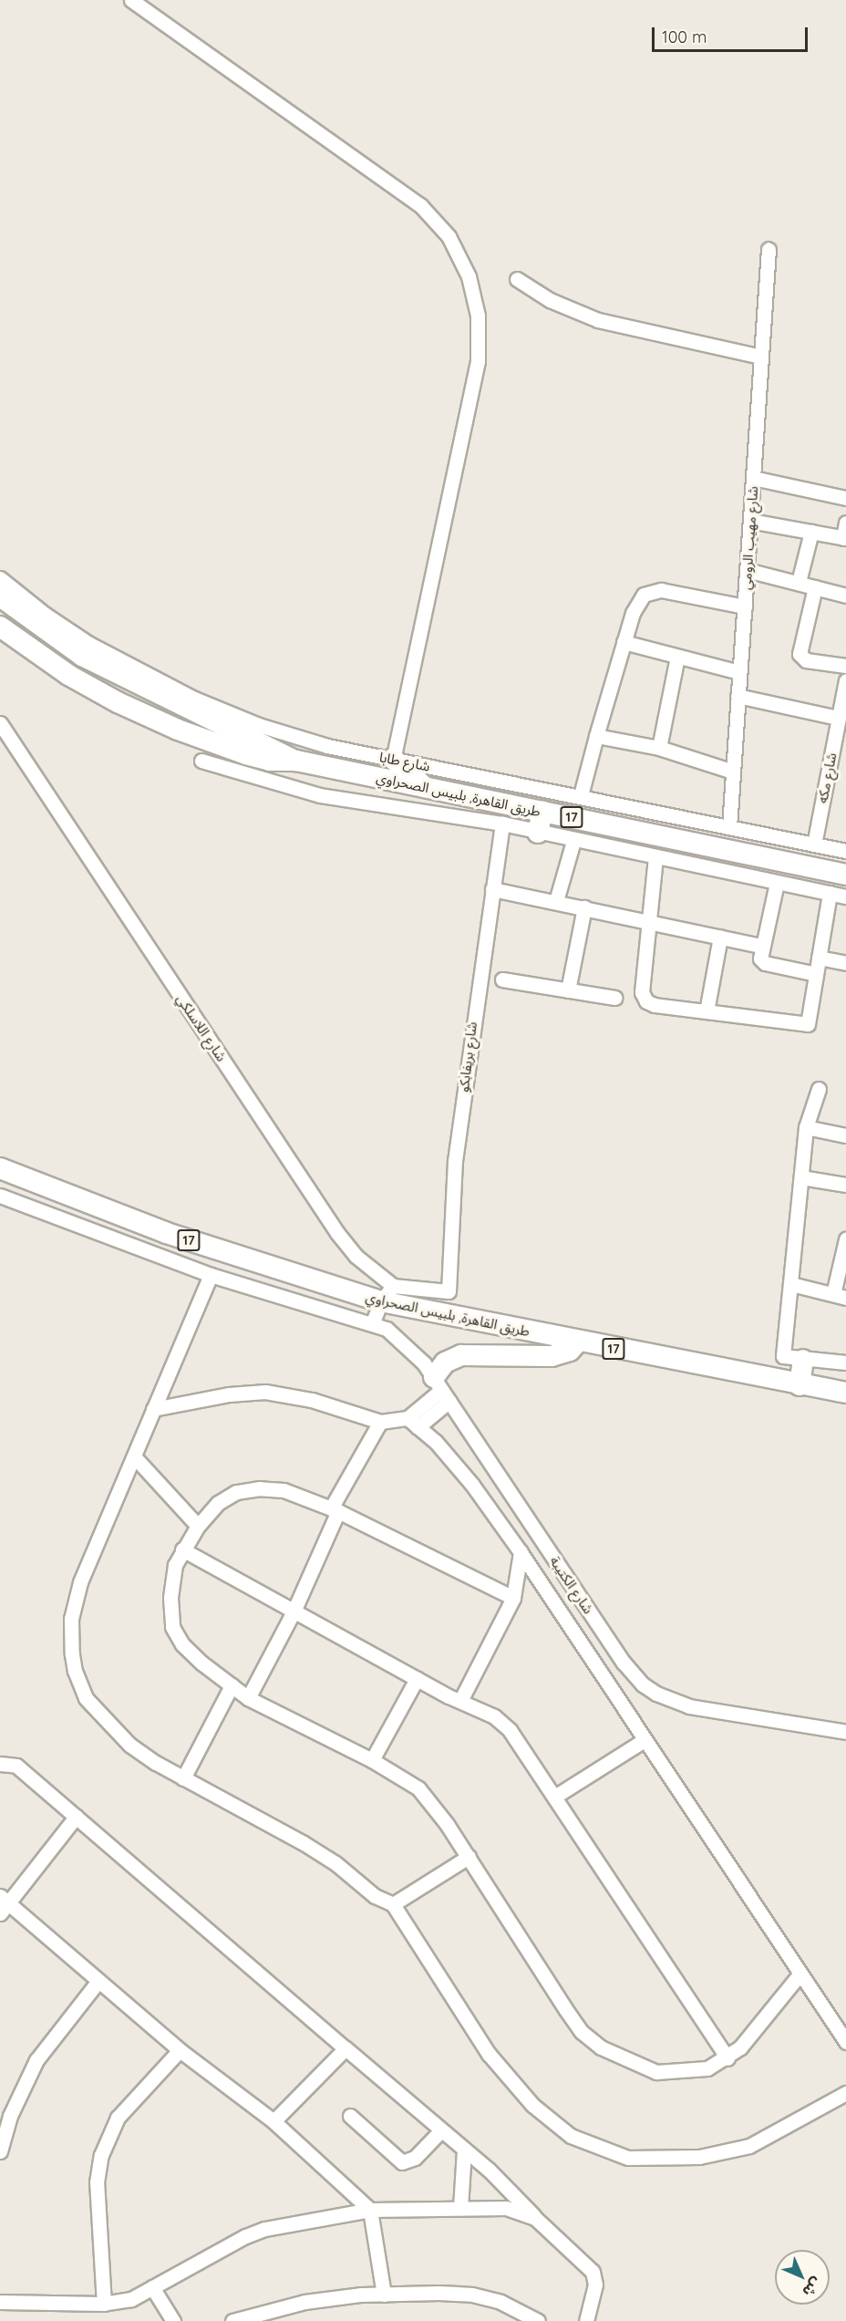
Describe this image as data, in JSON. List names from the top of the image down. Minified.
{"streets":{"highway":["طريق القاهرة, بلبيس الصحراوي","17"],"street":["شارع مهيب الرومي","شارع طابا","شارع مكه","شارع اللاسلكي","شارع بريفابكو","شارع الكتيبة"]},"crossings":[["شارع مهيب الرومي","شارع طابا"],["شارع طابا","شارع مكه"],["طريق القاهرة, بلبيس الصحراوي","شارع اللاسلكي"],["طريق القاهرة, بلبيس الصحراوي","شارع بريفابكو"],["شارع اللاسلكي","شارع بريفابكو"]],"scale_bar":"100 m","north":"bottom right"}
